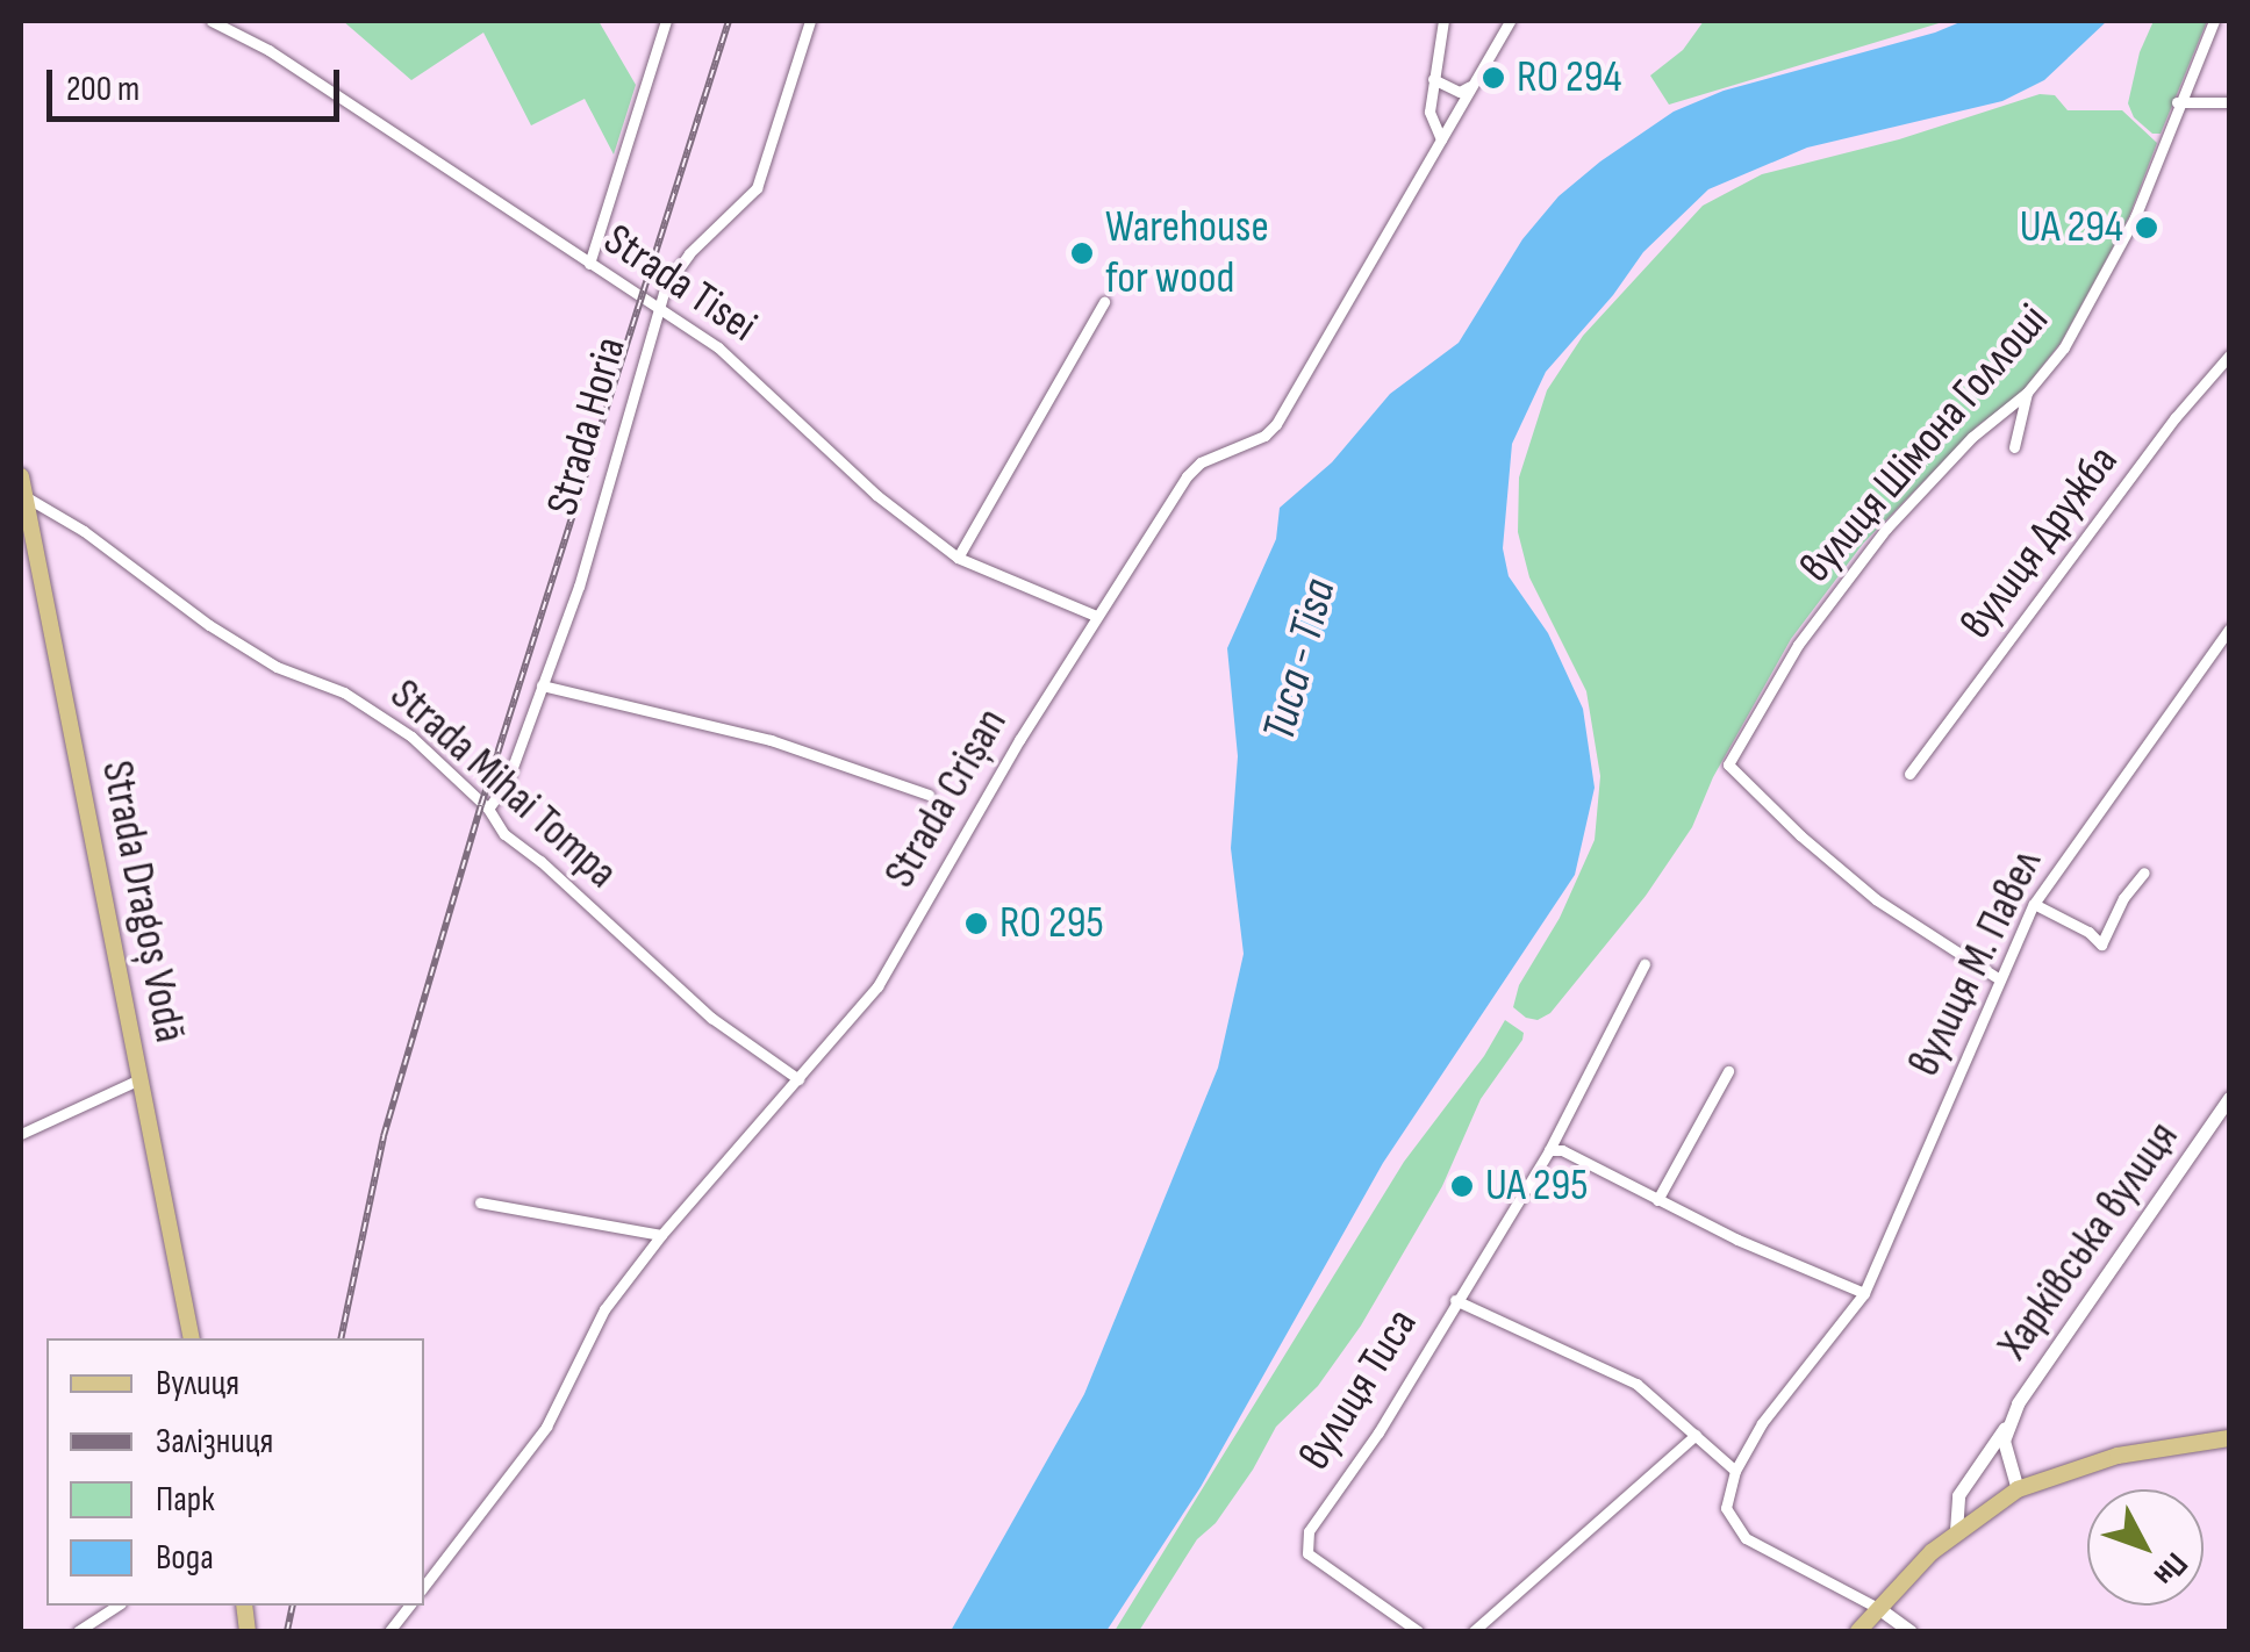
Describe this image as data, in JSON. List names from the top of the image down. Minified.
{"streets":{"main road":["Strada Dragoș Vodă"],"street":["Strada Tisei","Strada Horia","вулиця Шімона Голлоші","вулиця Дружба","Strada Mihai Tompa","Strada Crișan","вулиця М. Павел","Харківська вулиця","вулиця Тиса"]},"crossings":[["Strada Tisei","Strada Horia"],["Strada Tisei","Strada Crișan"],["Strada Horia","Strada Mihai Tompa"],["вулиця Шімона Голлоші","вулиця М. Павел"],["Strada Mihai Tompa","Strada Crișan"],["Strada Mihai Tompa","Strada Dragoș Vodă"]],"water":["Тиса - Tisa"],"places":["RO 294","UA 294","Warehouse for wood","RO 295","UA 295"],"legend":["Вулиця","Залізниця","Парк","Вода"],"scale_bar":"200 m","north":"bottom right"}
